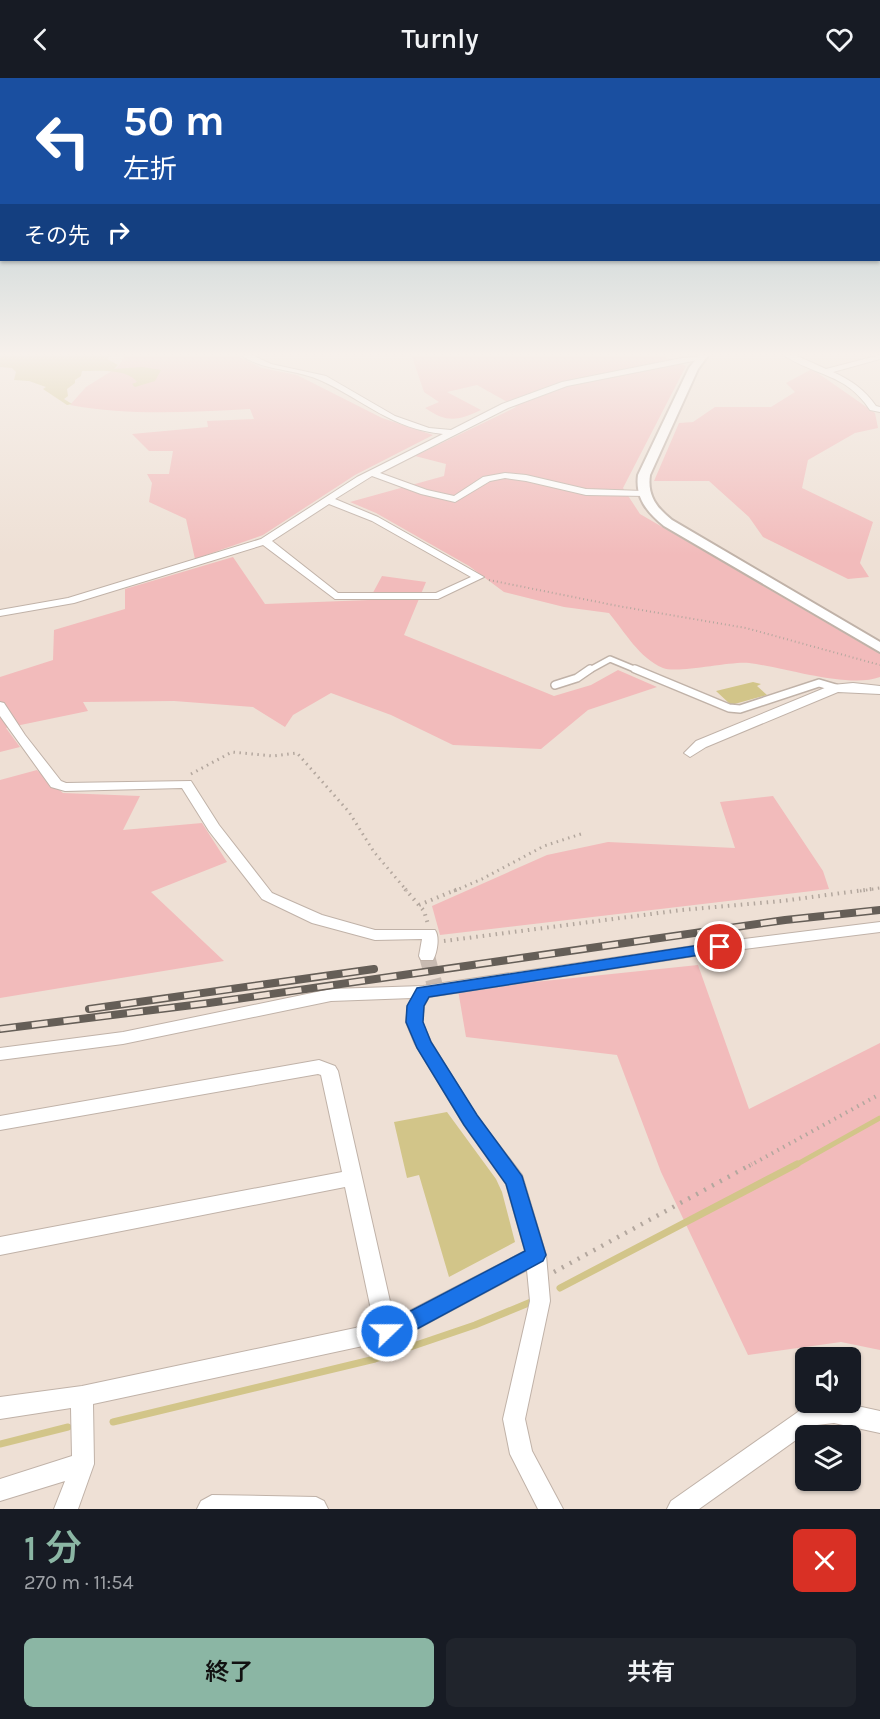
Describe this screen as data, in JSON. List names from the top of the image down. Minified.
{"page":{"header":"Turnly","turn":["50 m","左折"],"then":"その先","heading":["1 分","270 m · 11:54"],"buttons":["終了","共有"]}}
